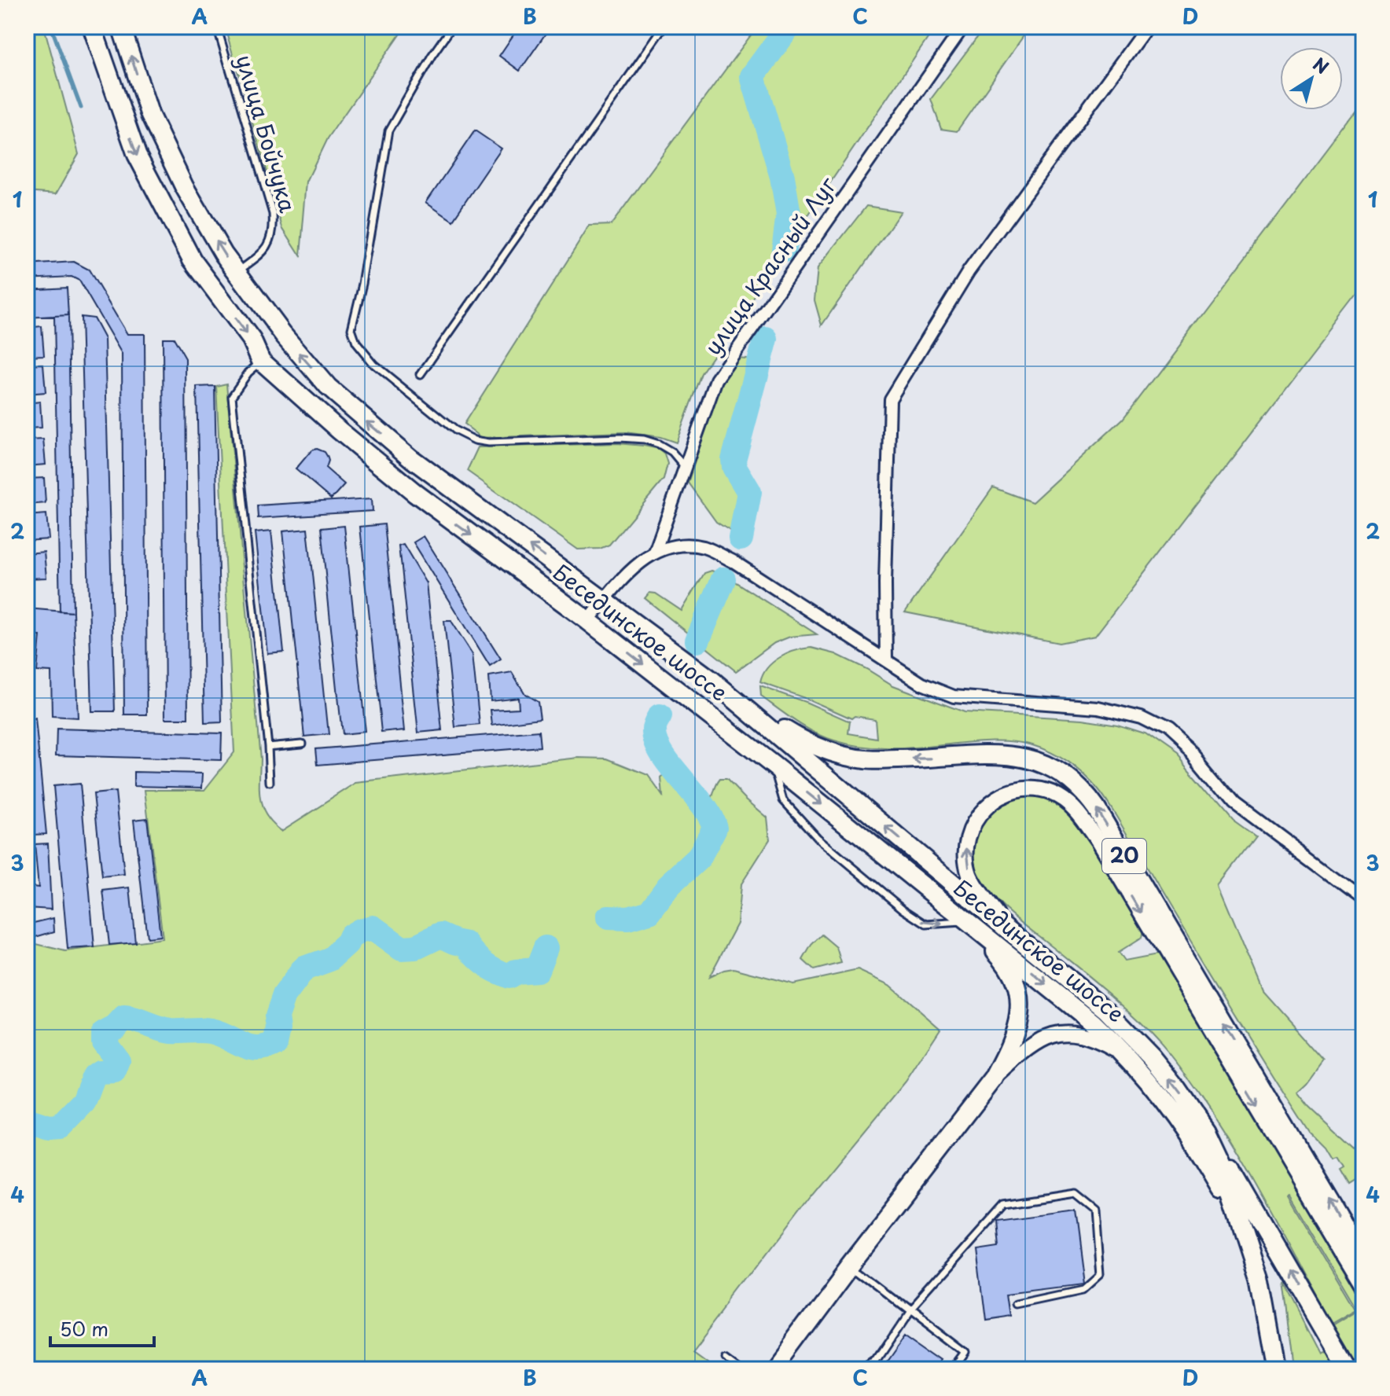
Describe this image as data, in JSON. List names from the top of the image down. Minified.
{"streets":{"main road":["Бесединское шоссе","20"],"street":["улица Красный Луг"],"lane":["улица Бойчука"]},"crossings":[["улица Бойчука","Бесединское шоссе"],["Бесединское шоссе","20"]],"scale_bar":"50 m","north":"top right","grid":{"columns":["A","B","C","D"],"rows":["1","2","3","4"]}}
